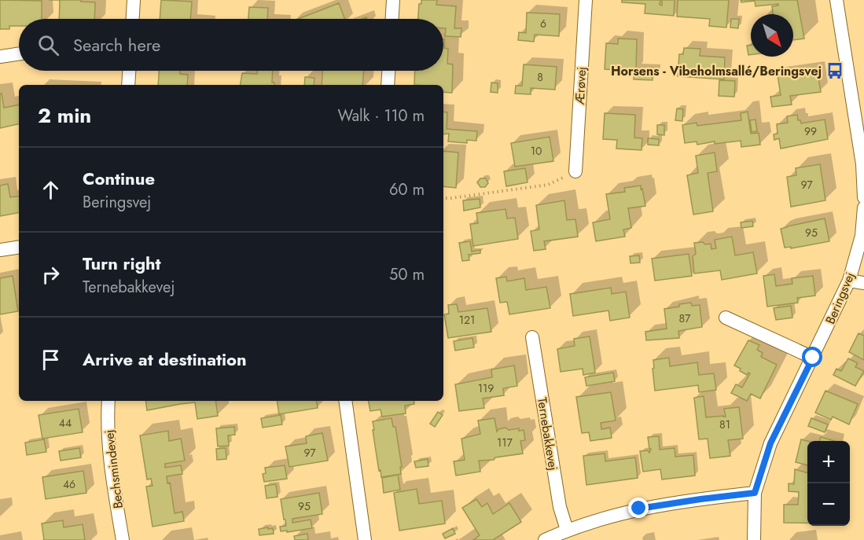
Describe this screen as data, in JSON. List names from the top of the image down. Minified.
{"streets":{"street":["Ærøvej","Beringsvej","Ternebakkevej","Bechsmindevej"]},"places":{"bus stop":["Horsens - Vibeholmsallé/Beringsvej"]},"house_numbers":["6","8","99","10","97","95","87","121","119","44","81","117","97","46","95"],"north":"bottom right","page":{"search":"Search here","heading":["2 min","Walk · 110 m"],"list":[["Continue","Beringsvej","60 m"],["Turn right","Ternebakkevej","50 m"],"Arrive at destination"],"map_buttons":["+","−"]}}
